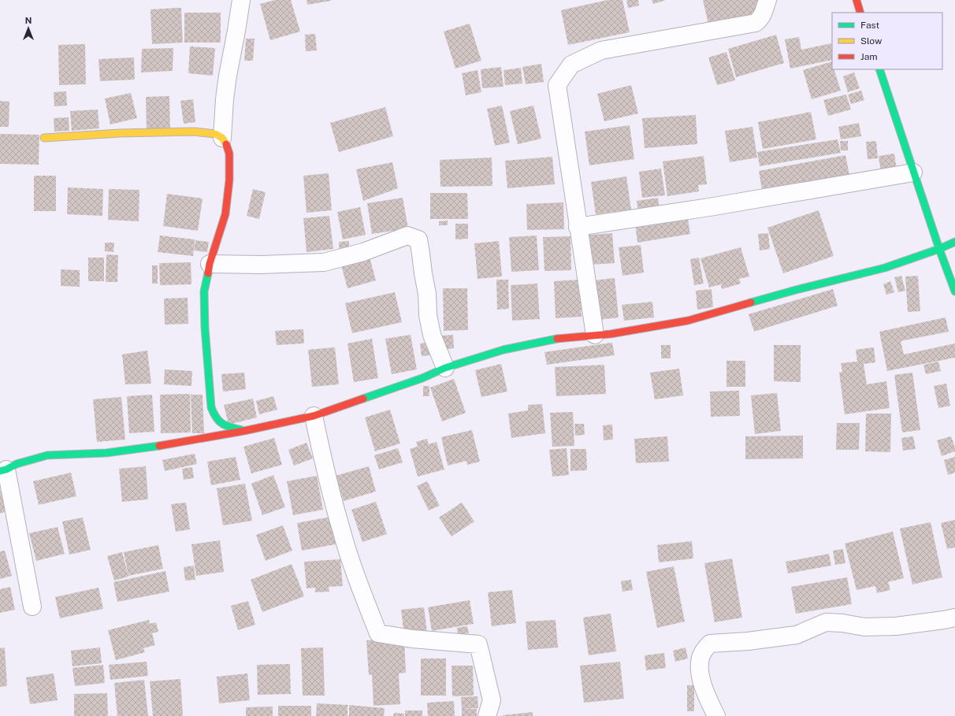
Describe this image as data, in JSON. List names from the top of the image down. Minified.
{"legend":["Fast","Slow","Jam"],"north":"top"}
